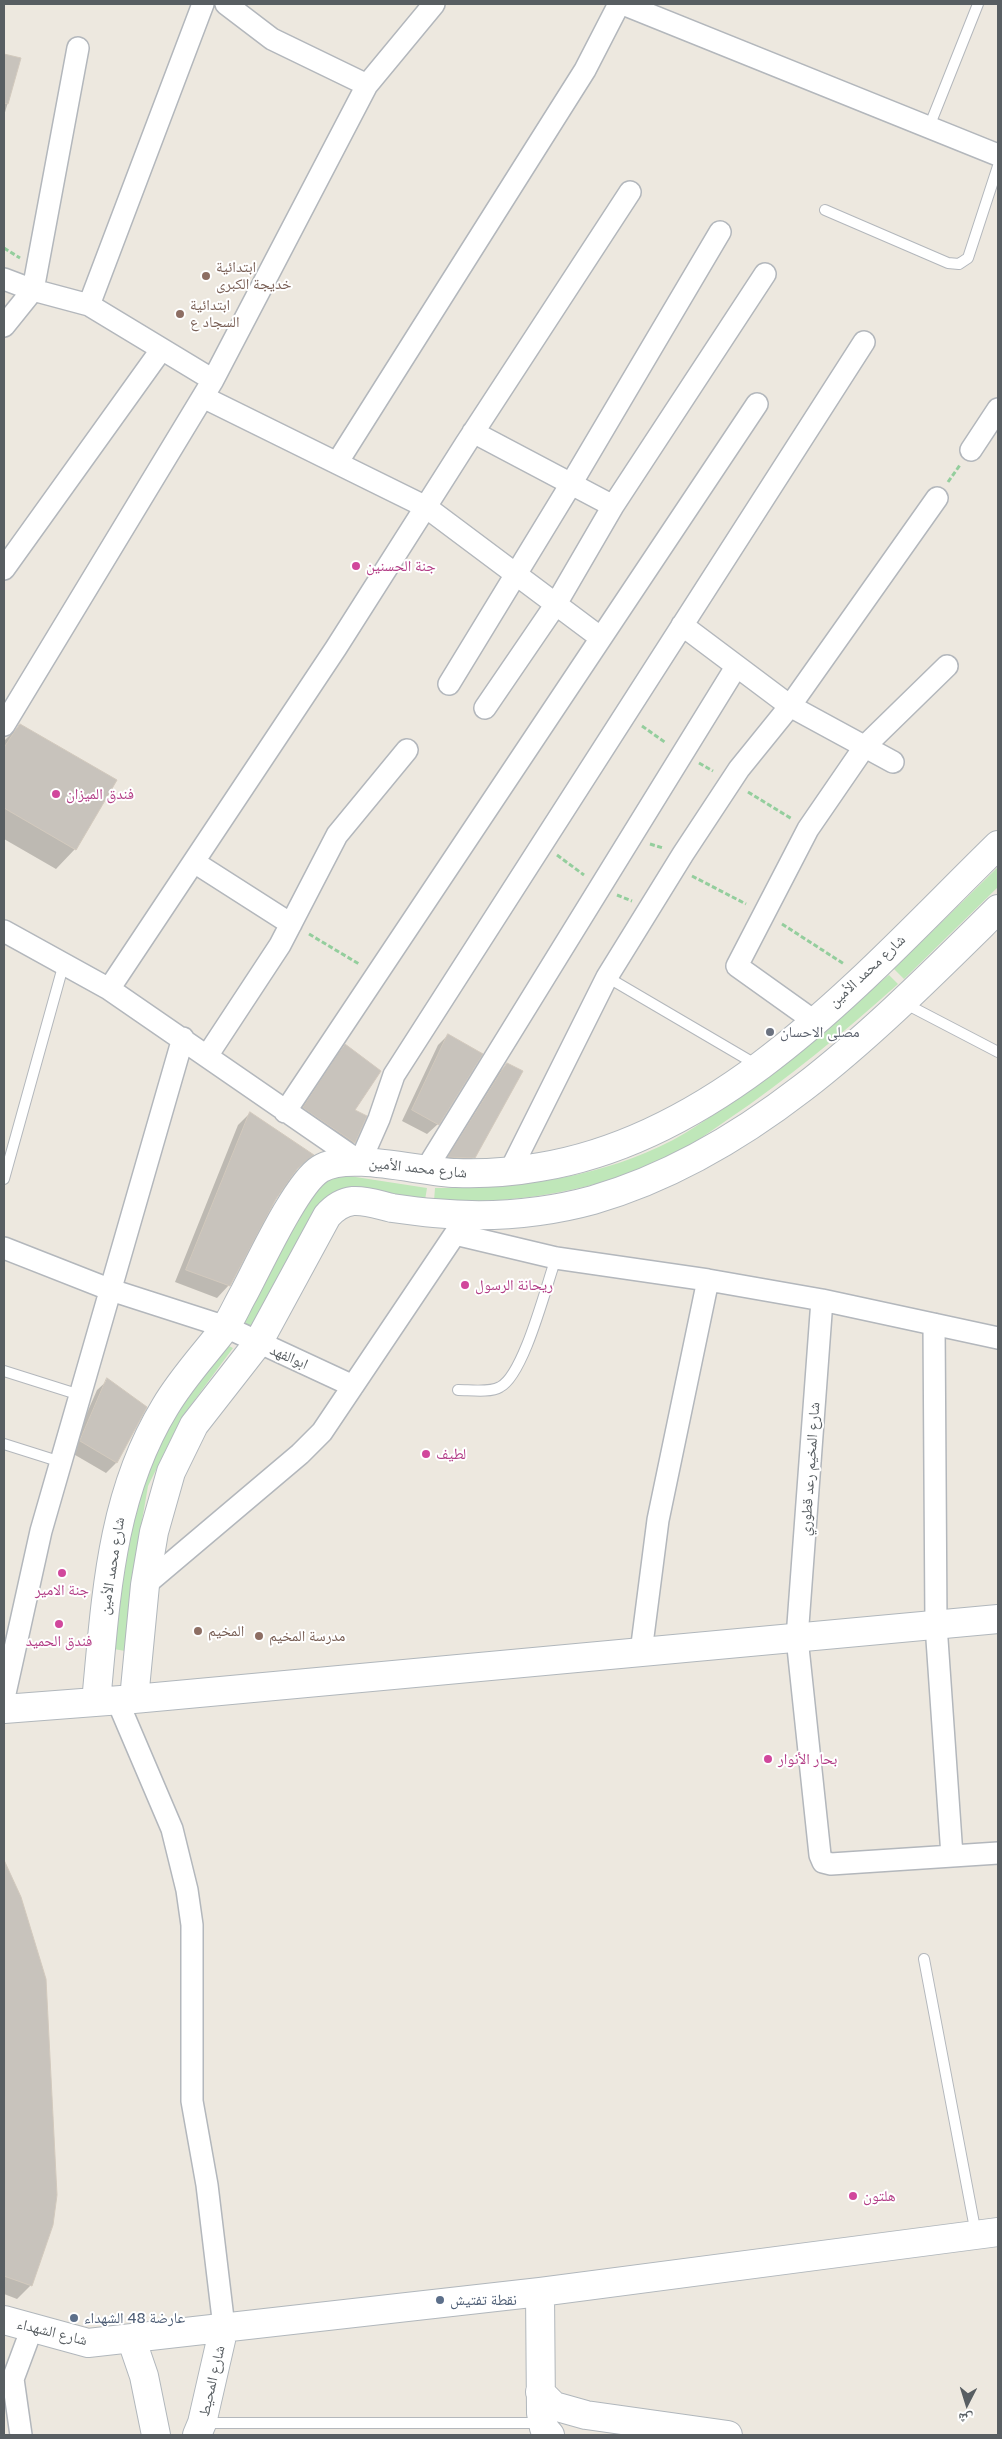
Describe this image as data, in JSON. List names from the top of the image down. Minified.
{"streets":{"main road":["شارع محمد الأمين","شارع الشهداء","شارع المحيط"],"street":["ابوالفهد","شارع المخيم رعد قطوري"]},"crossings":[["شارع محمد الأمين","ابوالفهد"],["شارع الشهداء","شارع المحيط"]],"places":["ابتدائية خديجة الكبرى","ابتدائية السجاد ع","جنة الحسنين","فندق الميزان","مصلى الاحسان","ريحانة الرسول","لطيف","جنة الامير","فندق الحميد","المخيم","مدرسة المخيم","بحار الأنوار","هلتون","نقطة تفتيش","عارضة 48 الشهداء"],"north":"bottom"}
